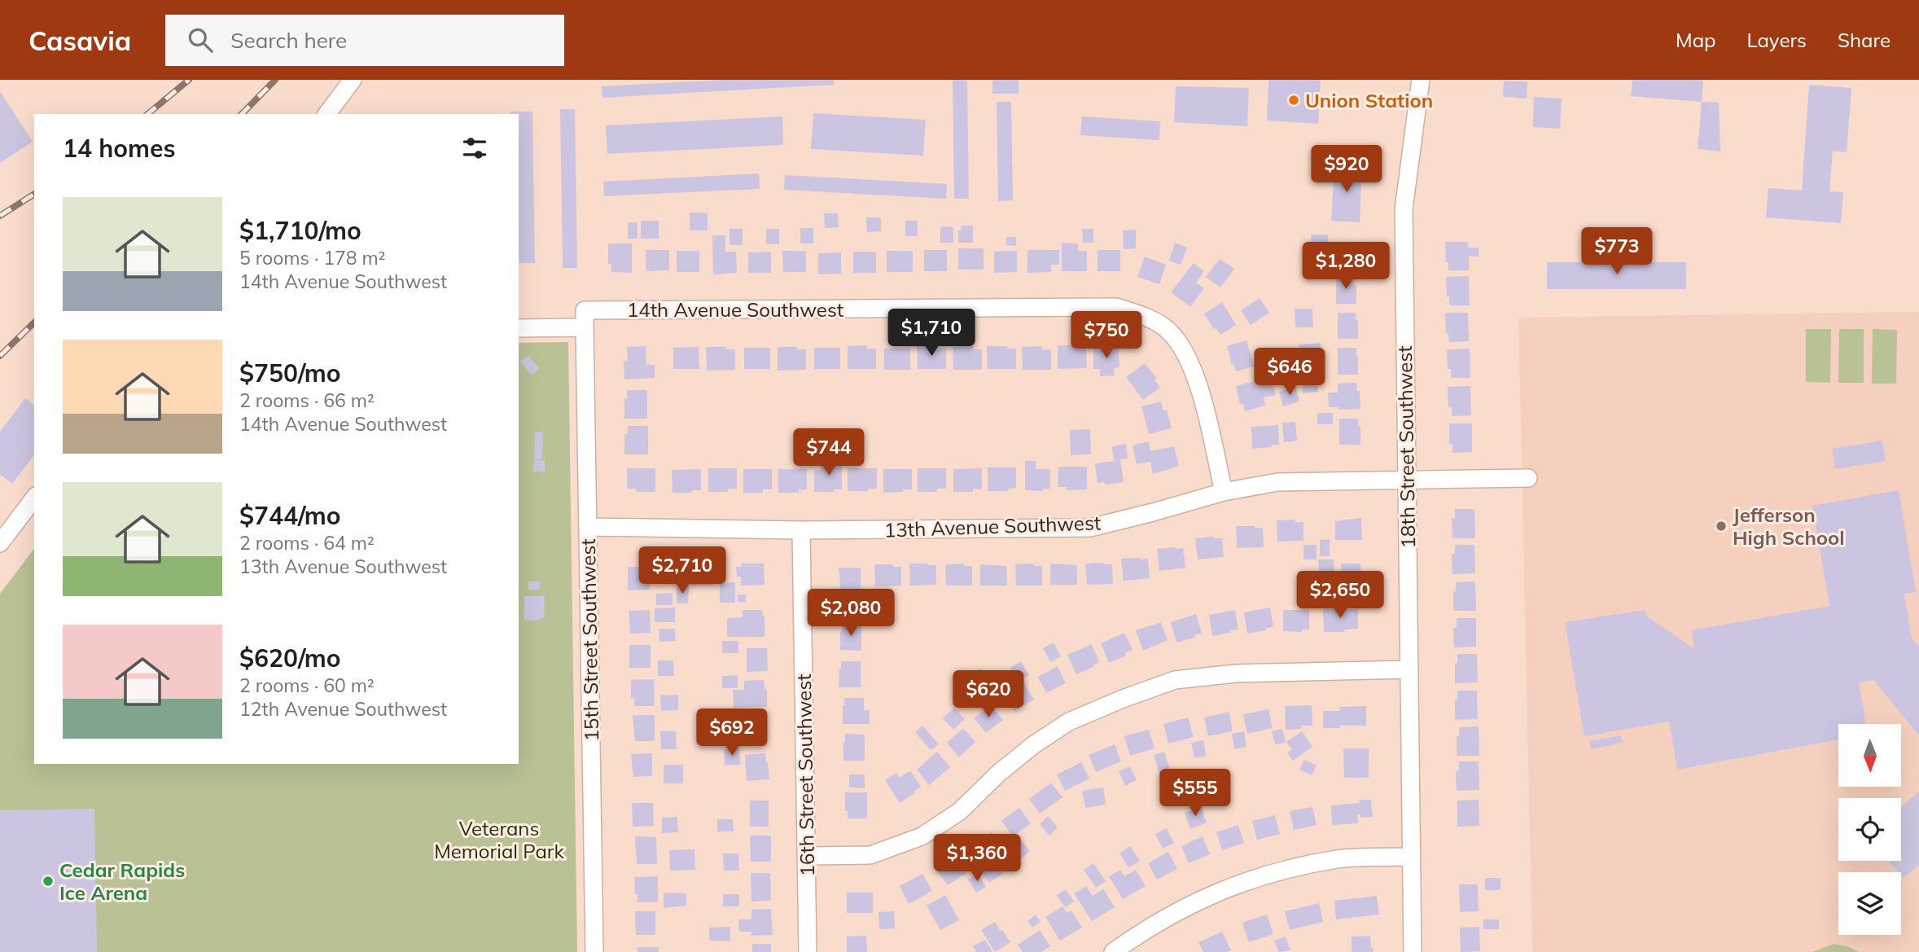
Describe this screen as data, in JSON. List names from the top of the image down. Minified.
{"streets":{"street":["14th Avenue Southwest","18th Street Southwest","13th Avenue Southwest","15th Street Southwest","16th Street Southwest"]},"crossings":[["14th Avenue Southwest","13th Avenue Southwest"],["14th Avenue Southwest","15th Street Southwest"],["18th Street Southwest","13th Avenue Southwest"],["13th Avenue Southwest","15th Street Southwest"],["13th Avenue Southwest","16th Street Southwest"]],"parks":["Veterans Memorial Park"],"places":["Union Station","Jefferson High School","Cedar Rapids Ice Arena"],"north":"bottom","page":{"header":"Casavia","search":"Search here","nav":["Map","Layers","Share"],"heading":"14 homes","price":["$920","$773","$1,280","$1,710","$750","$646","$744","$2,710","$2,650","$2,080","$620","$692","$555","$1,360"],"list":[{"name":"$1,710/mo","note":"5 rooms · 178 m² · 14th Avenue Southwest"},{"name":"$750/mo","note":"2 rooms · 66 m² · 14th Avenue Southwest"},{"name":"$744/mo","note":"2 rooms · 64 m² · 13th Avenue Southwest"},{"name":"$620/mo","note":"2 rooms · 60 m² · 12th Avenue Southwest"}]}}
